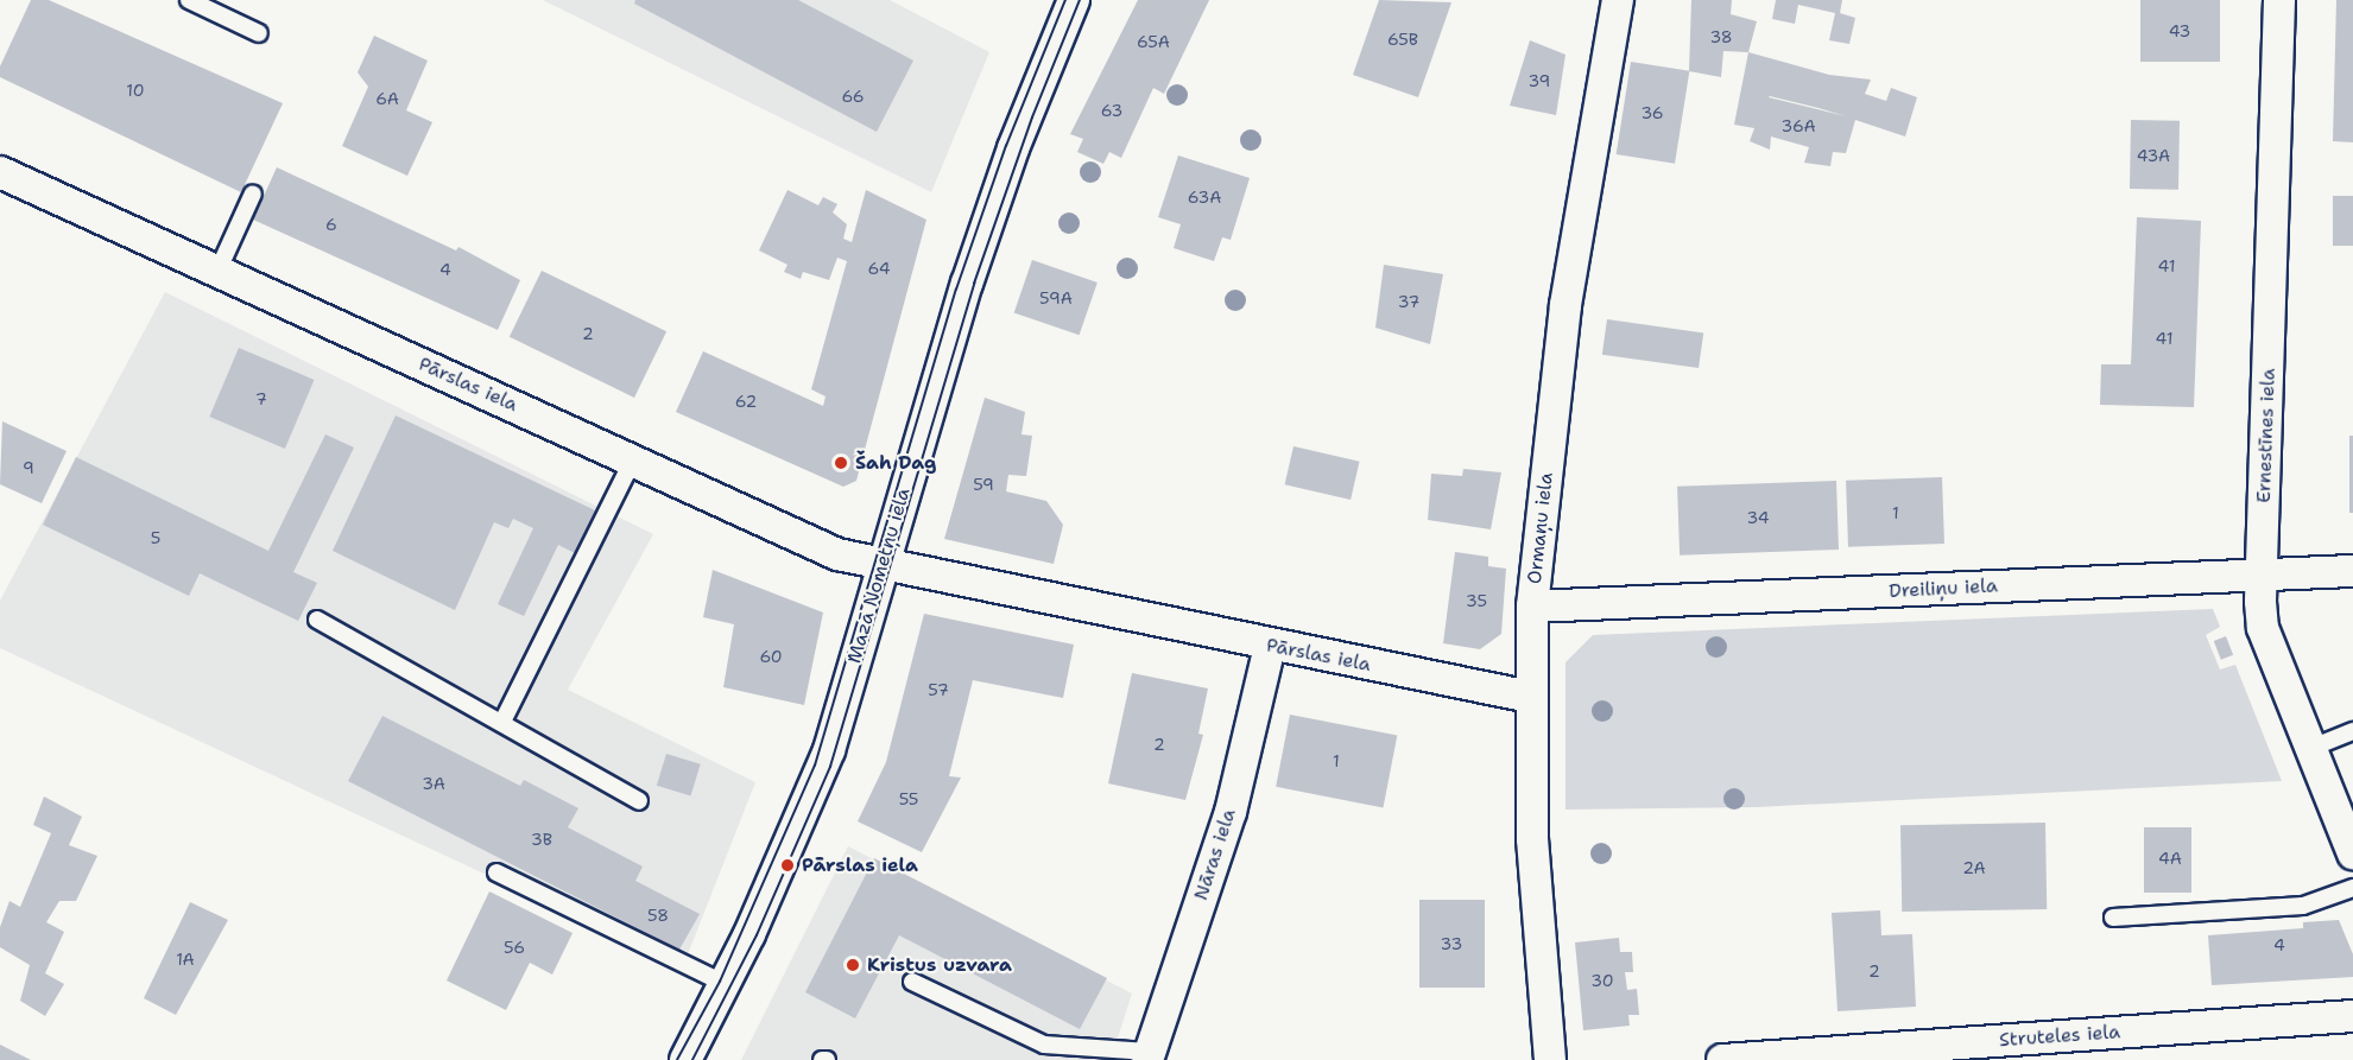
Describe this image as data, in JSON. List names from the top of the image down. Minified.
{"streets":{"street":["Pārslas iela","Ernestīnes iela","Ormaņu iela","Mazā Nometņu iela","Dreiliņu iela","Nāras iela","Struteles iela"]},"crossings":[["Pārslas iela","Ormaņu iela"],["Pārslas iela","Mazā Nometņu iela"],["Pārslas iela","Nāras iela"],["Ernestīnes iela","Dreiliņu iela"],["Ormaņu iela","Dreiliņu iela"]],"places":["Šah Dag","Pārslas iela","Kristus uzvara"],"house_numbers":["43","38","65B","65A","39","10","66","6A","63","36","36A","43A","63A","6","41","64","4","59A","37","2","41","7","62","9","59","1","34","5","35","60","57","2","1","3A","55","3B","4A","2A","58","33","4","56","1A","2","30"]}
